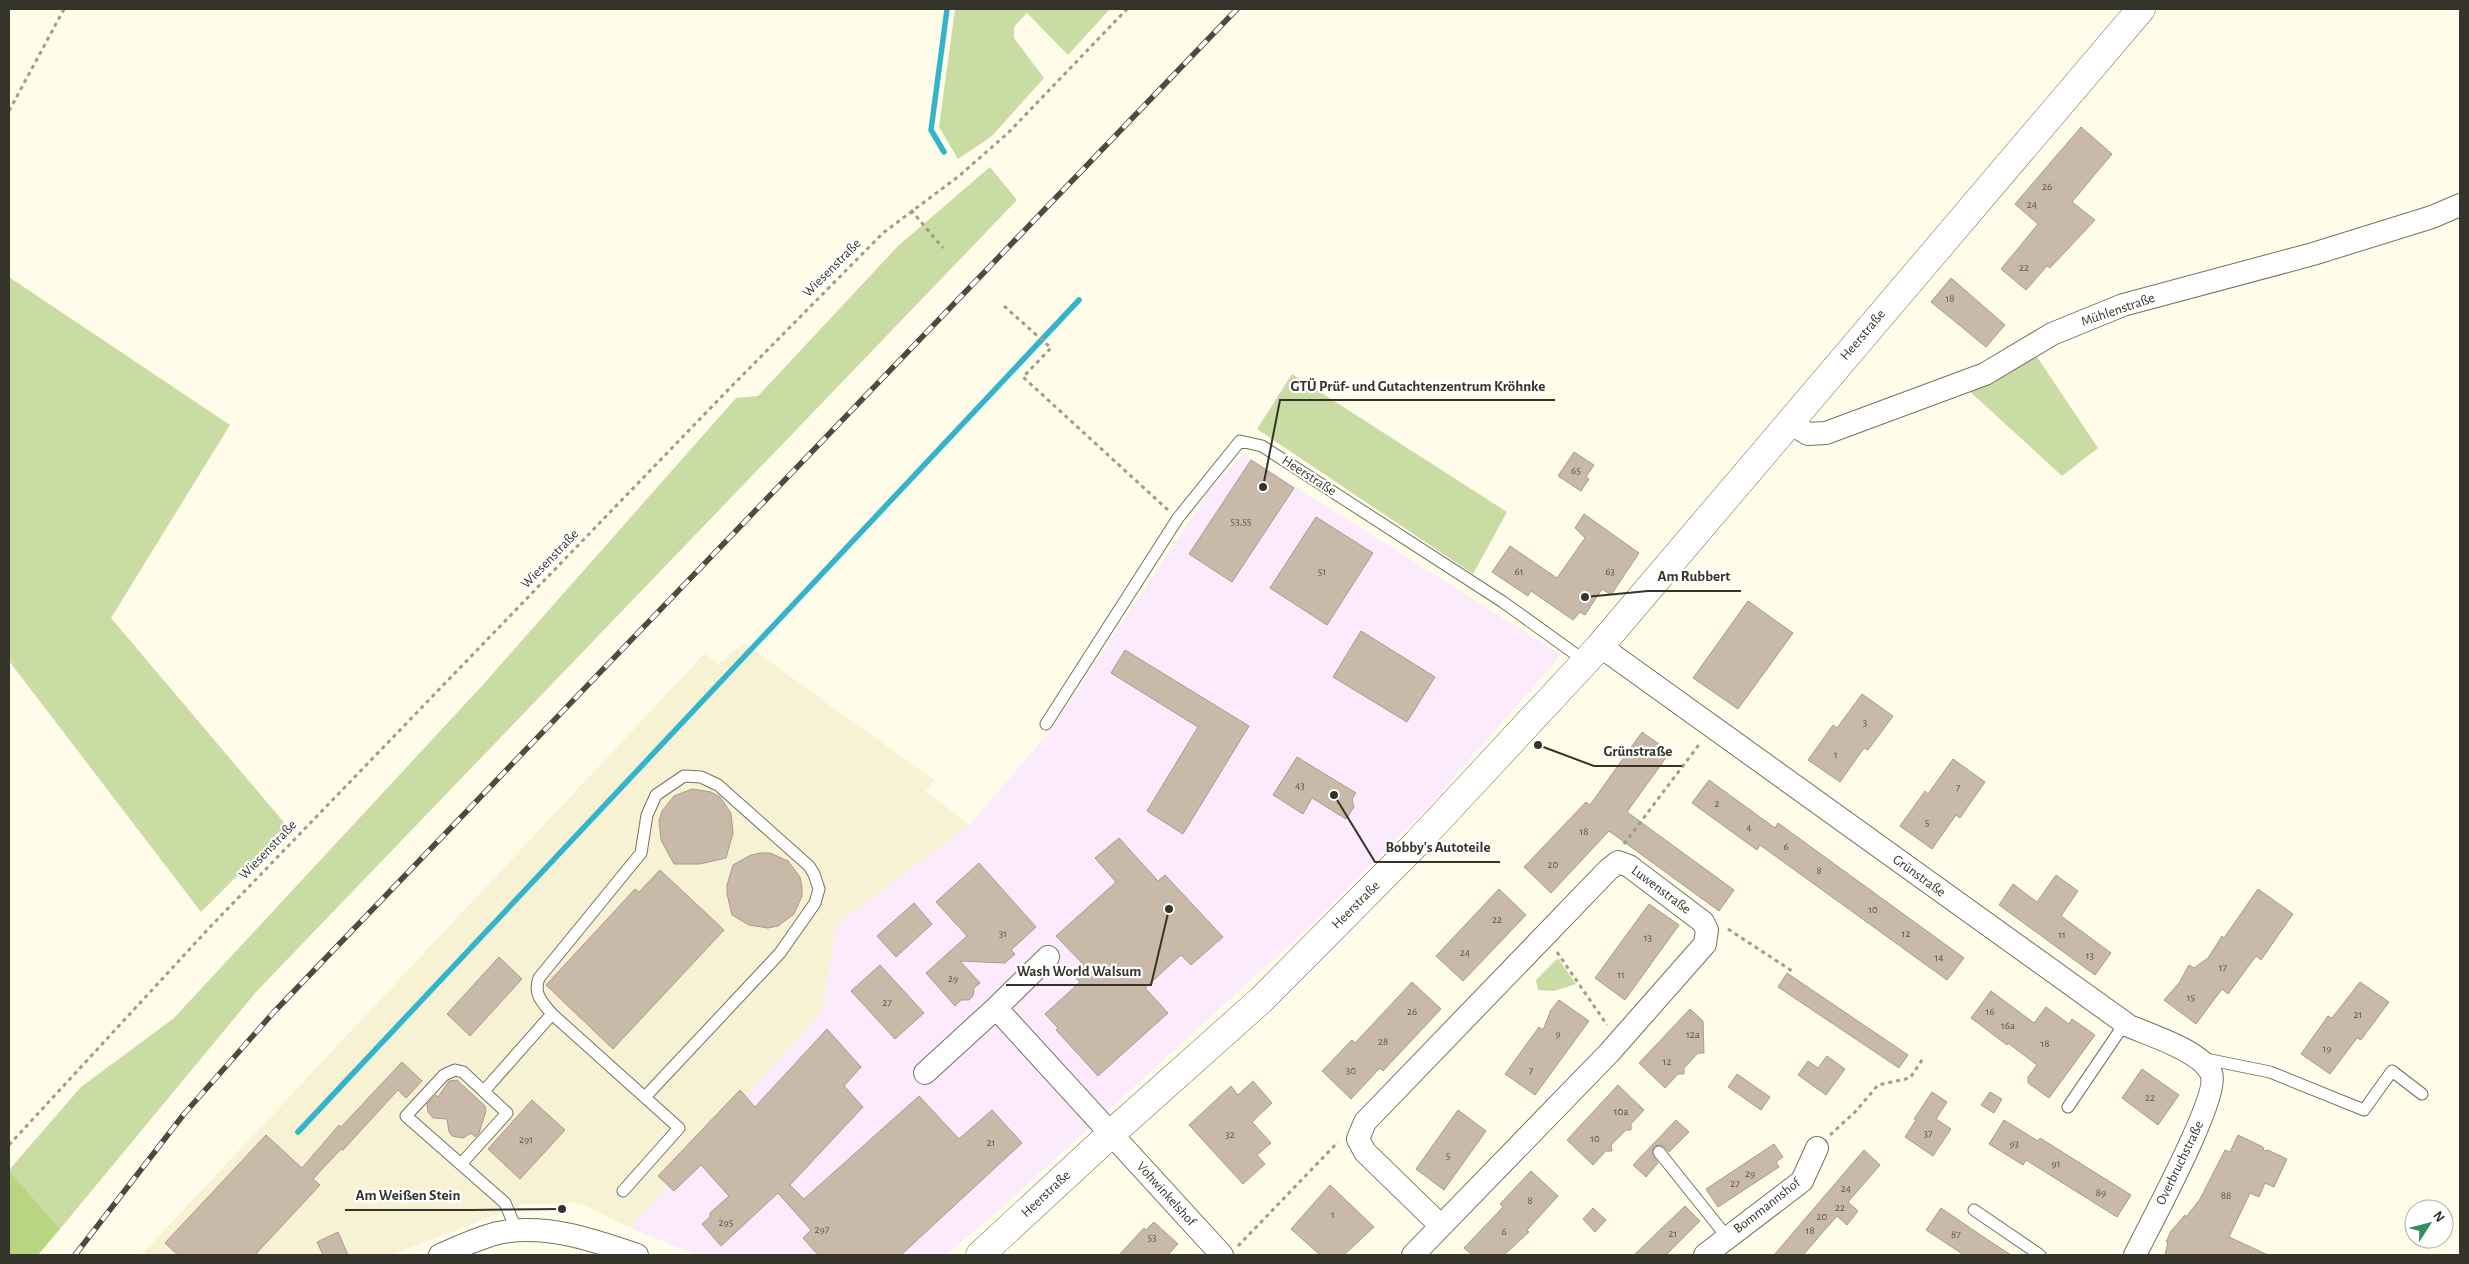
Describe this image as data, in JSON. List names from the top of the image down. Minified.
{"streets":{"main road":["Heerstraße"],"street":["Mühlenstraße","Grünstraße","Luwenstraße","Overbruchstraße","Vohwinkelshof","Bommannshof"],"path":["Wiesenstraße"]},"crossings":[["Mühlenstraße","Heerstraße"],["Heerstraße","Grünstraße"],["Heerstraße","Vohwinkelshof"],["Grünstraße","Overbruchstraße"]],"places":["GTÜ Prüf- und Gutachtenzentrum Kröhnke","Am Rubbert","Grünstraße","Bobby's Autoteile","Wash World Walsum","Am Weißen Stein"],"house_numbers":["26","24","22","18","65","53,55","51","61","63","3","1","43","7","2","5","4","18","6","20","8","10","22","31","12","11","13","24","13","14","17","11","29","15","27","26","16","21","16a","9","12a","28","18","19","12","30","7","22","10a","37","32","10","291","21","93","5","91","29","27","24","89","88","8","22","1","20","295","297","18","6","21","87","53"],"north":"top right"}
